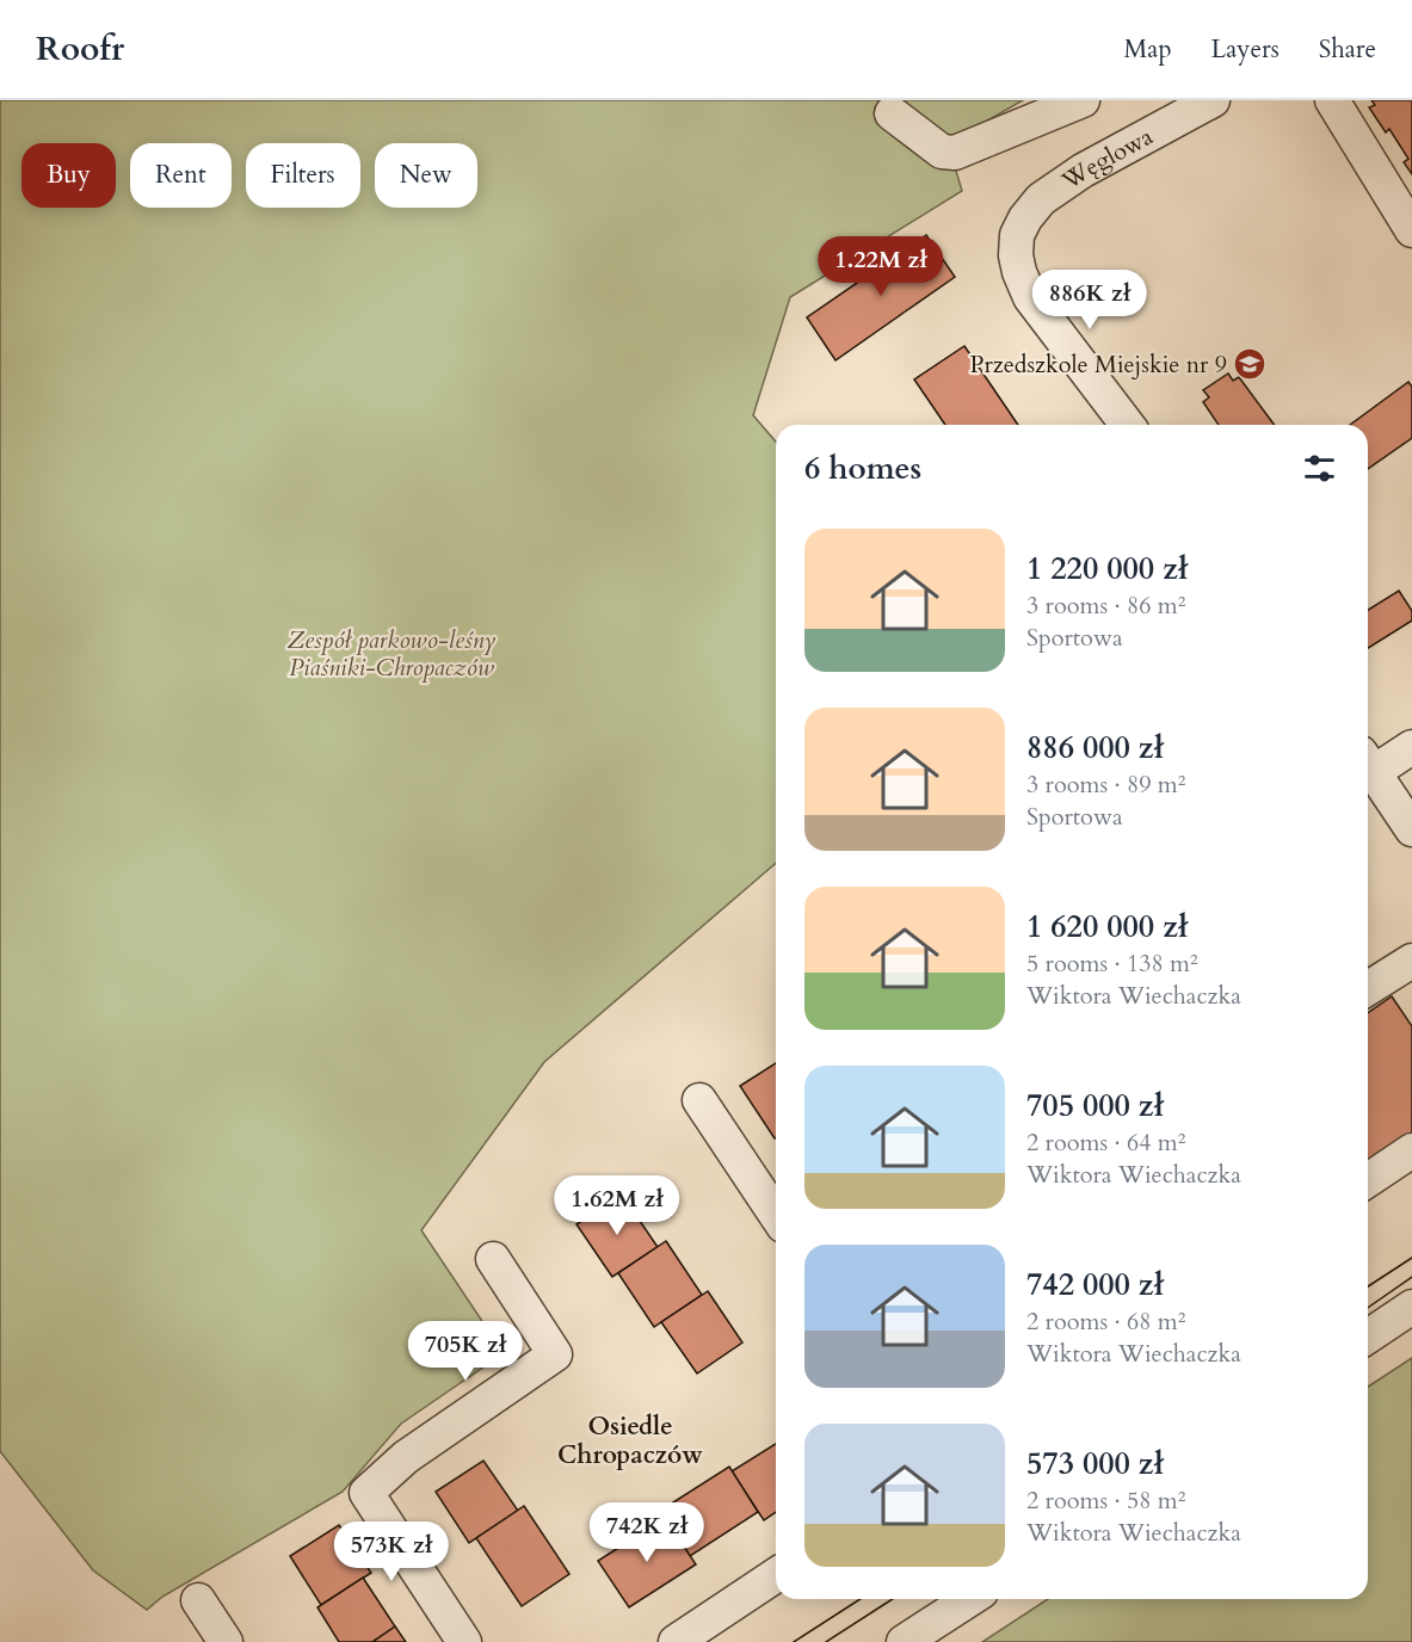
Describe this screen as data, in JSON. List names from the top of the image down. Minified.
{"streets":{"street":["Węglowa"]},"districts":["Osiedle Chropaczów"],"parks":["Zespół parkowo-leśny Piaśniki-Chropaczów"],"places":{"school or university":["Przedszkole Miejskie nr 9"]},"page":{"header":"Roofr","nav":["Map","Layers","Share"],"chip":["Buy","Rent","Filters","New"],"price":["1.22M zł","886K zł","1.62M zł","705K zł","742K zł","573K zł"],"heading":"6 homes","list":[{"name":"1 220 000 zł","note":"3 rooms · 86 m² · Sportowa"},{"name":"886 000 zł","note":"3 rooms · 89 m² · Sportowa"},{"name":"1 620 000 zł","note":"5 rooms · 138 m² · Wiktora Wiechaczka"},{"name":"705 000 zł","note":"2 rooms · 64 m² · Wiktora Wiechaczka"},{"name":"742 000 zł","note":"2 rooms · 68 m² · Wiktora Wiechaczka"},{"name":"573 000 zł","note":"2 rooms · 58 m² · Wiktora Wiechaczka"}]}}
